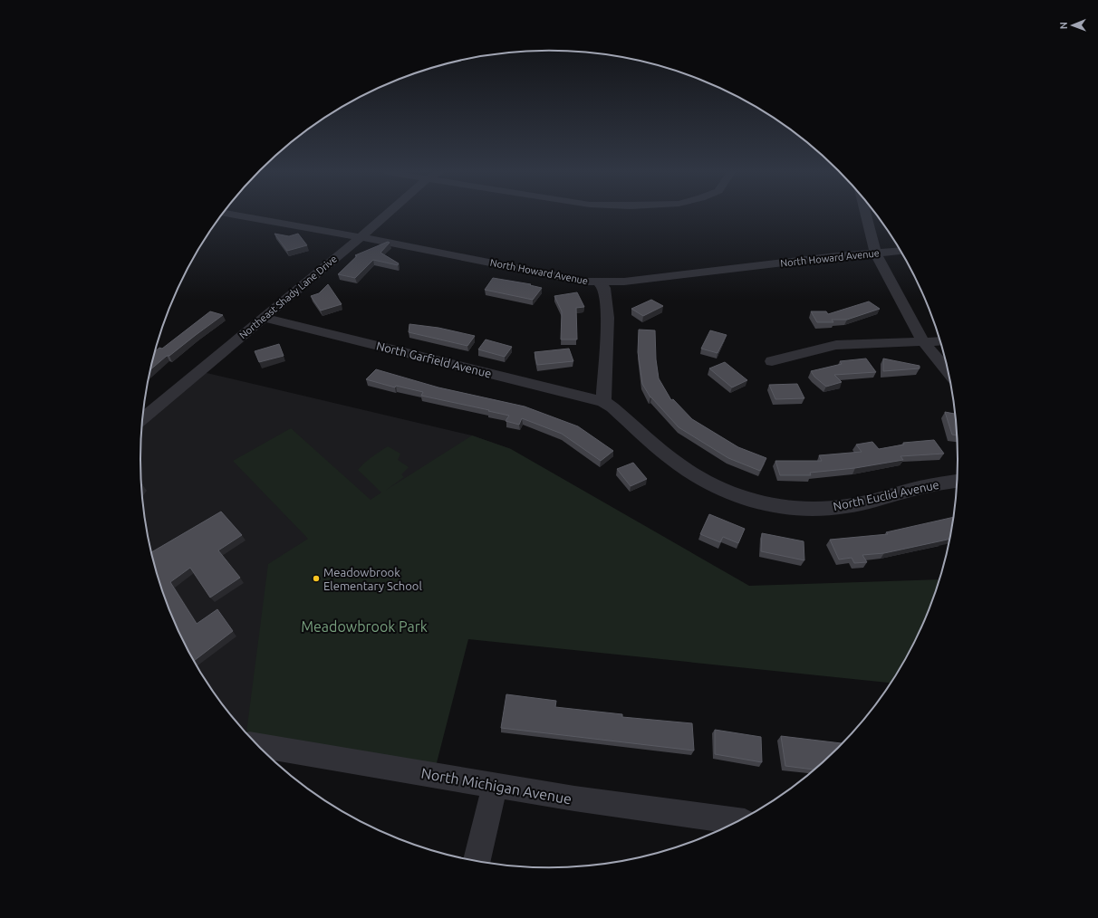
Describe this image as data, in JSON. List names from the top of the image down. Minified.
{"streets":{"street":["North Howard Avenue","Northeast Shady Lane Drive","North Garfield Avenue","North Euclid Avenue","North Michigan Avenue"]},"crossings":[["North Howard Avenue","Northeast Shady Lane Drive"],["Northeast Shady Lane Drive","North Garfield Avenue"],["North Garfield Avenue","North Euclid Avenue"]],"parks":["Meadowbrook Park"],"places":["Meadowbrook Elementary School"],"north":"left"}
